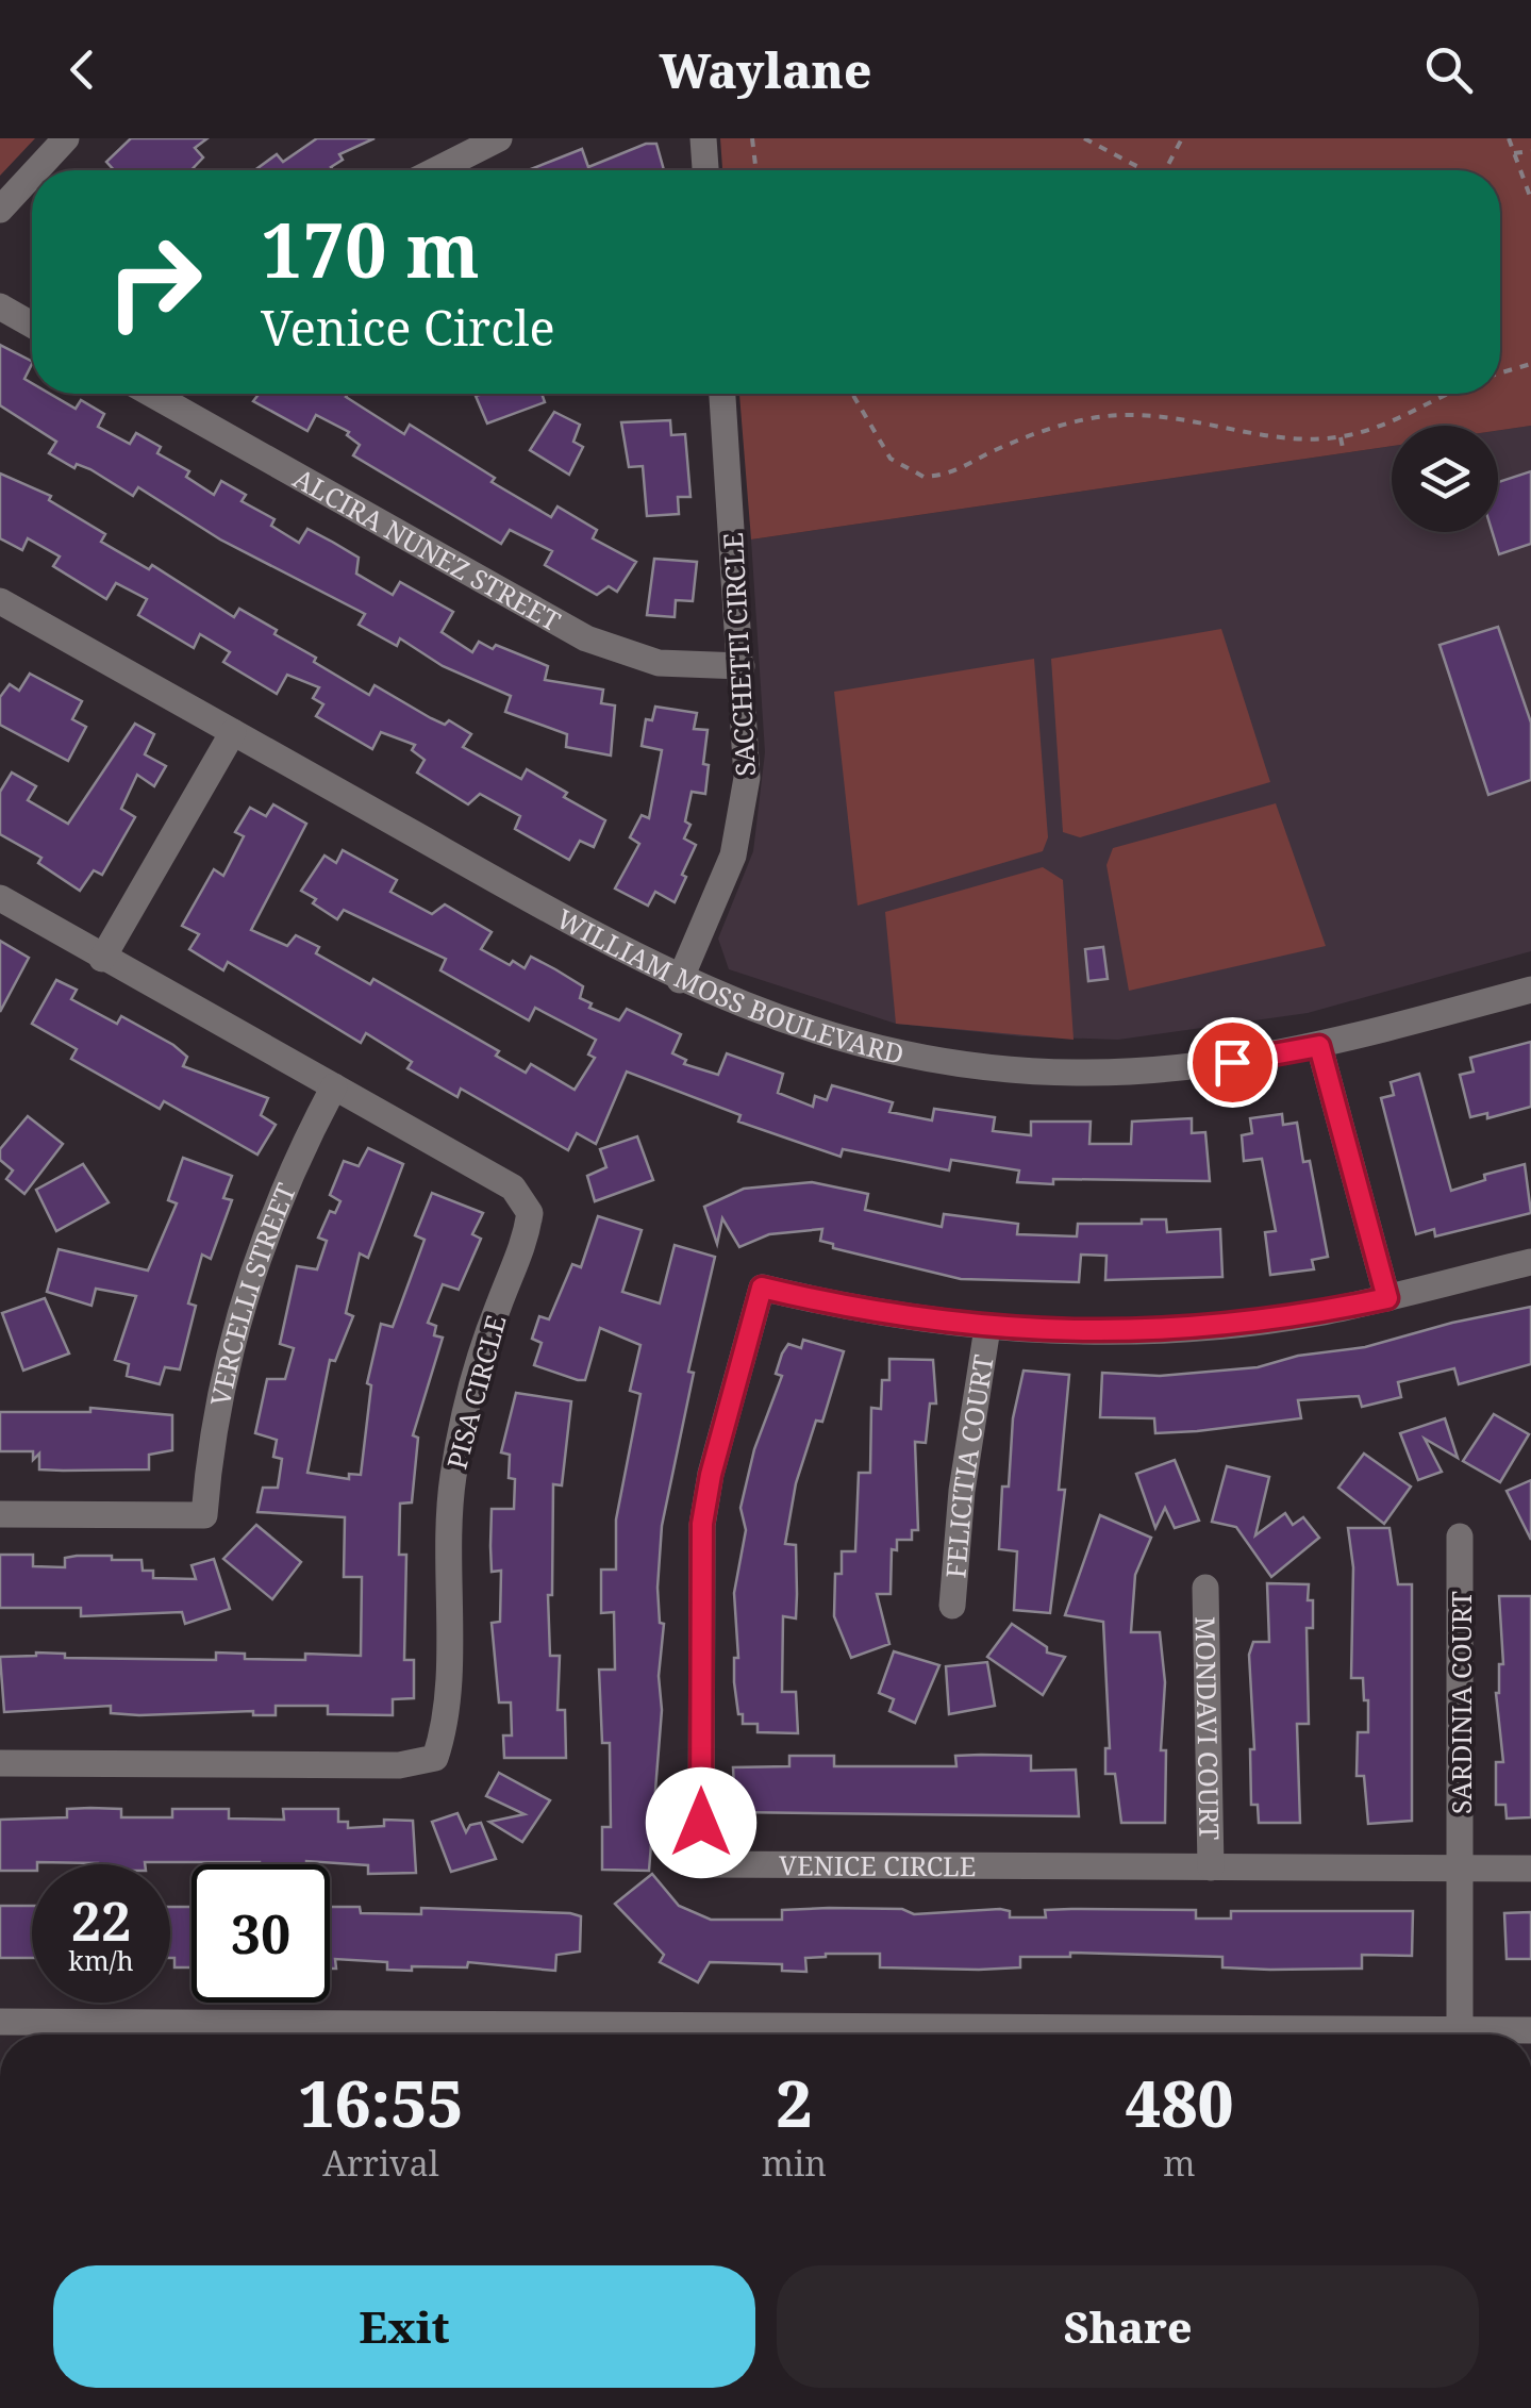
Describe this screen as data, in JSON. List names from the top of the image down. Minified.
{"streets":{"street":["ALCIRA NUNEZ STREET","SACCHETTI CIRCLE","WILLIAM MOSS BOULEVARD","VERCELLI STREET","PISA CIRCLE","FELICITIA COURT","SARDINIA COURT","MONDAVI COURT","VENICE CIRCLE"]},"crossings":[["ALCIRA NUNEZ STREET","SACCHETTI CIRCLE"],["SACCHETTI CIRCLE","WILLIAM MOSS BOULEVARD"],["VERCELLI STREET","PISA CIRCLE"],["FELICITIA COURT","VENICE CIRCLE"],["SARDINIA COURT","VENICE CIRCLE"],["MONDAVI COURT","VENICE CIRCLE"]],"page":{"header":"Waylane","turn":["170 m","Venice Circle"],"speed":"22 km/h","limit":"30","eta":["16:55","Arrival","2","min","480","m"],"buttons":["Exit","Share"]}}
